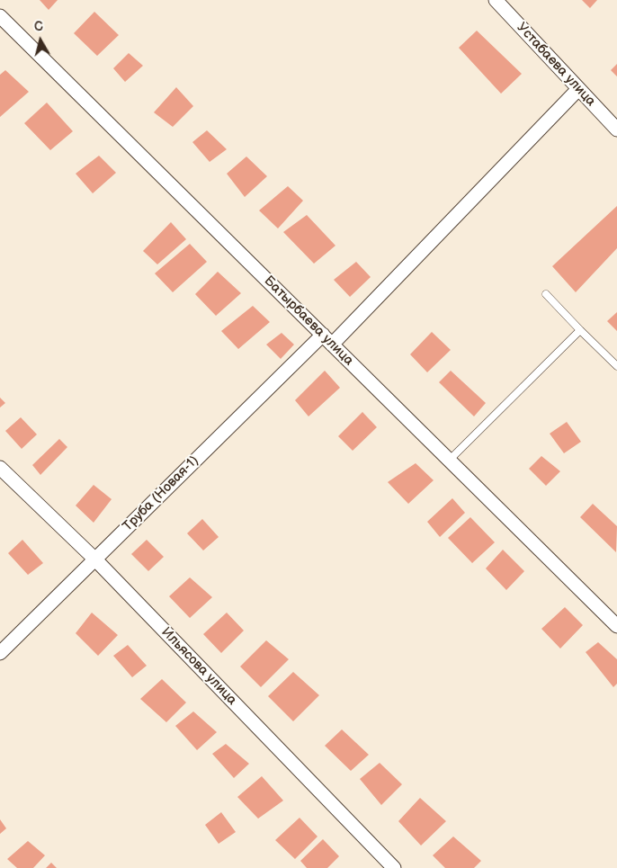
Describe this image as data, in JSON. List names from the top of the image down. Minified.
{"streets":{"street":["Устабаева улица","Батырбаева улица","Труба (Новая-1)","Ильясова улица"]},"crossings":[["Устабаева улица","Труба (Новая-1)"],["Батырбаева улица","Труба (Новая-1)"],["Труба (Новая-1)","Ильясова улица"]],"north":"top"}
